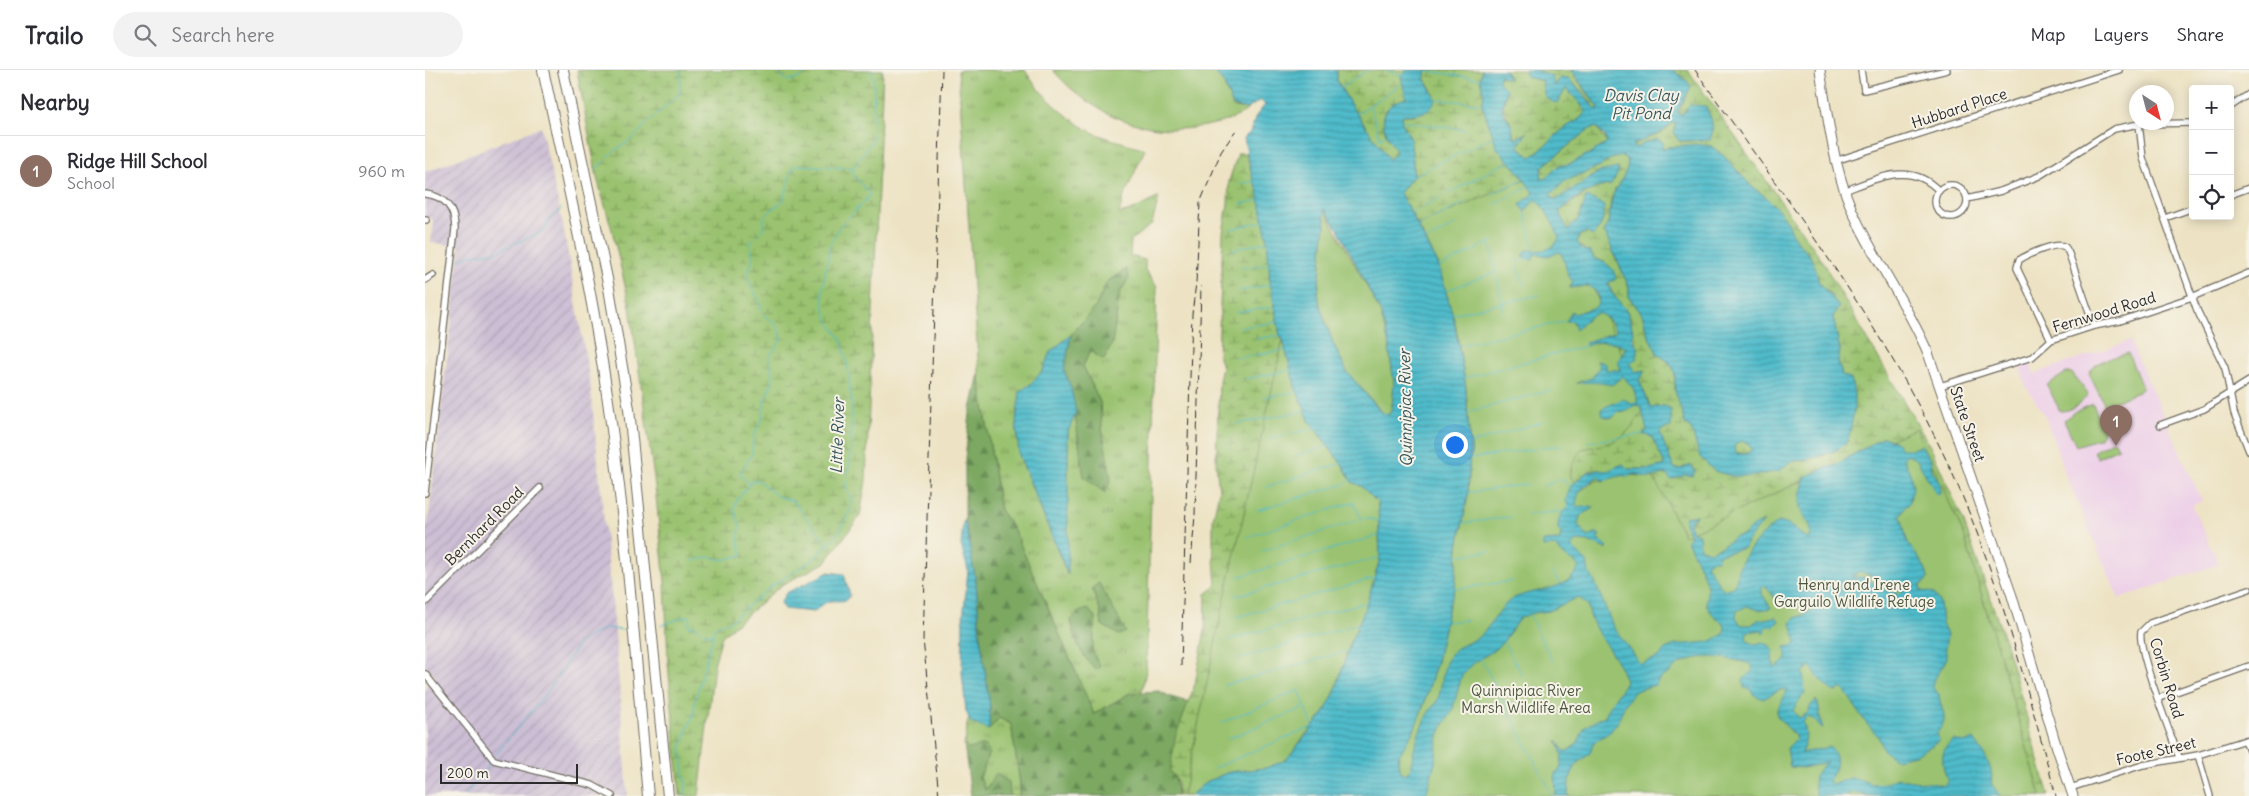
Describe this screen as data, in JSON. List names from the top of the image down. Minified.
{"streets":{"main road":["State Street"],"street":["Hubbard Place","Fernwood Road","Bernhard Road","Corbin Road","Foote Street"]},"crossings":[["Hubbard Place","State Street"],["Fernwood Road","State Street"],["State Street","Foote Street"],["Corbin Road","Foote Street"]],"water":["Davis Clay Pit Pond","Quinnipiac River","Little River"],"parks":["Henry and Irene Garguilo Wildlife Refuge","Quinnipiac River Marsh Wildlife Area"],"scale_bar":"200 m","north":"bottom right","page":{"header":"Trailo","search":"Search here","nav":["Map","Layers","Share"],"heading":"Nearby","map_buttons":["+","−"],"list":[{"mark":"1","name":"Ridge Hill School","note":"School","value":"960 m"}],"pins":"1","scale":"200 m"}}
